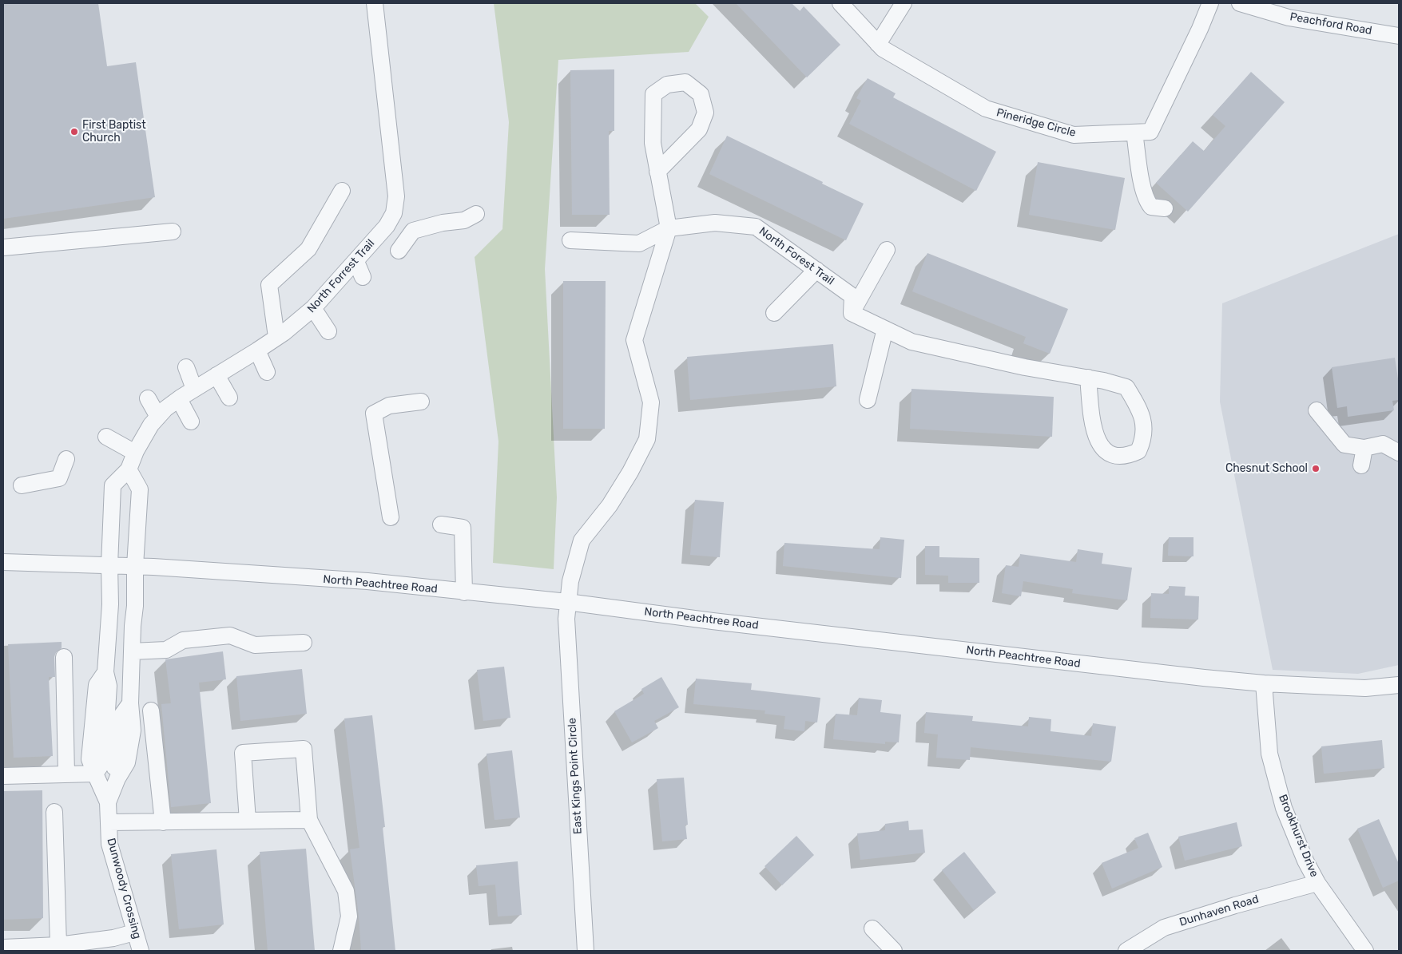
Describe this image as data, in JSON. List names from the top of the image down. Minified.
{"streets":{"street":["Peachford Road","Pineridge Circle","North Forest Trail","North Forrest Trail","North Peachtree Road","East Kings Point Circle","Brookhurst Drive","Dunwoody Crossing","Dunhaven Road"]},"crossings":[["North Forrest Trail","North Peachtree Road"],["North Forrest Trail","Dunwoody Crossing"],["North Peachtree Road","East Kings Point Circle"],["North Peachtree Road","Brookhurst Drive"],["North Peachtree Road","Dunwoody Crossing"],["Brookhurst Drive","Dunhaven Road"]],"places":["First Baptist Church","Chesnut School"]}
